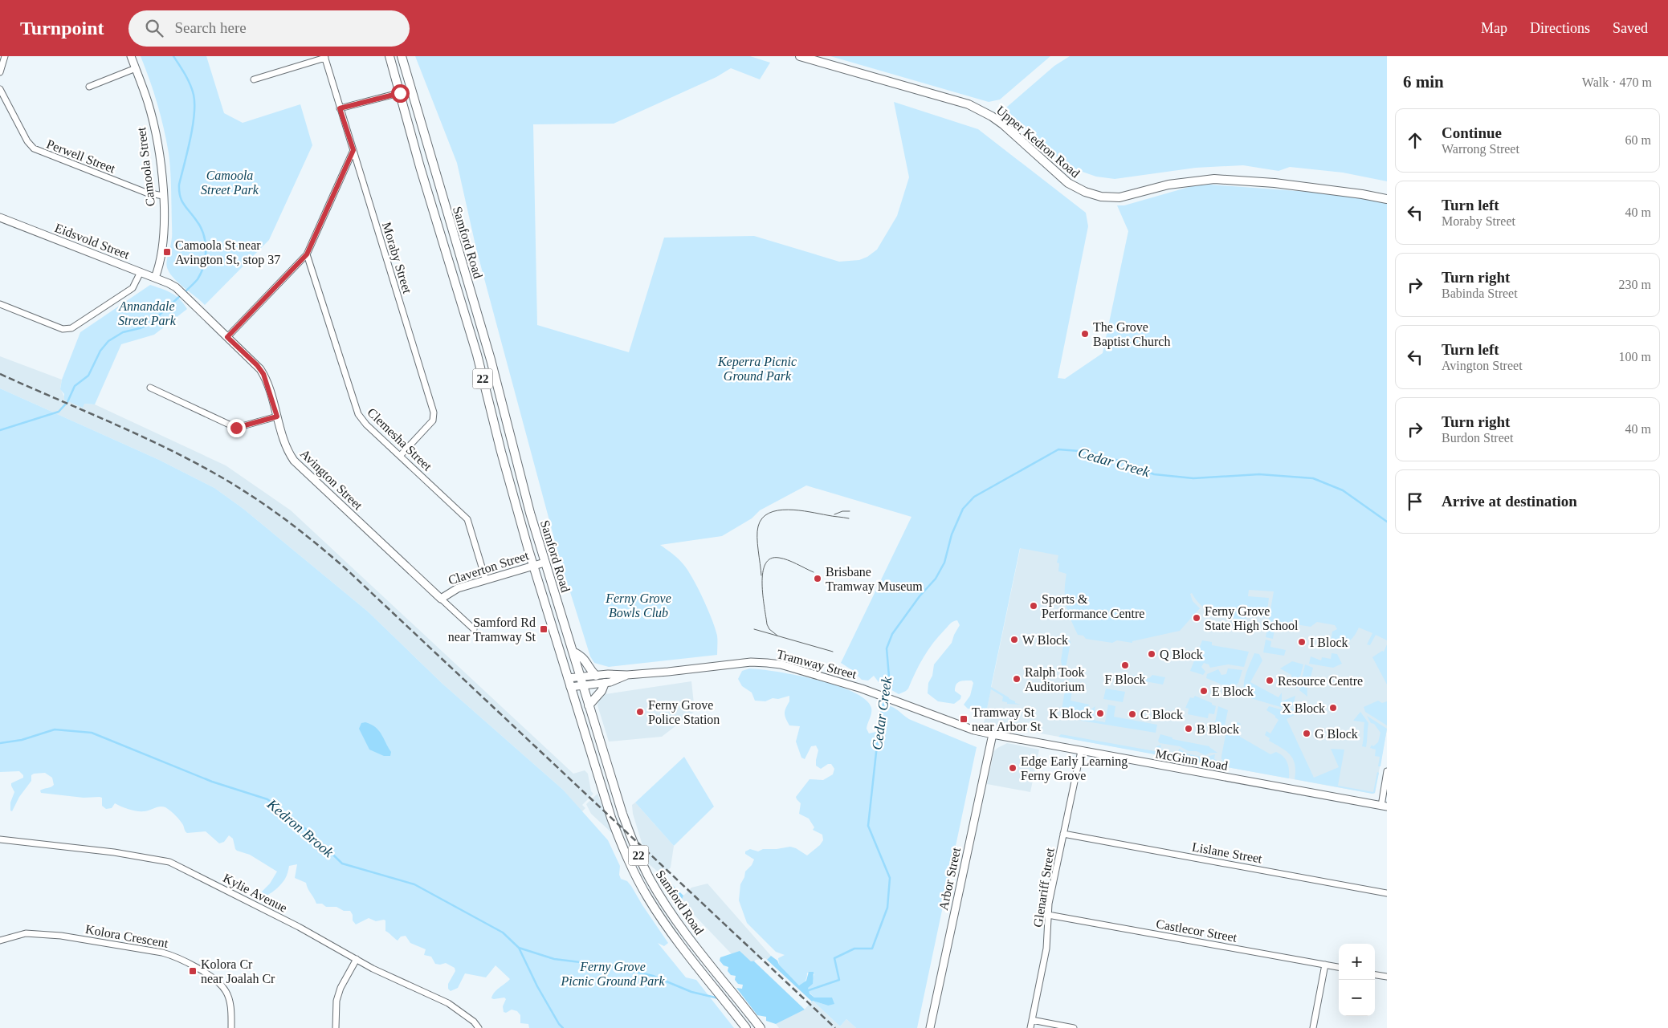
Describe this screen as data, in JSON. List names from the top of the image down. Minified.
{"streets":{"main road":["Upper Kedron Road","Samford Road","22"],"street":["Perwell Street","Camoola Street","Eidsvold Street","Moraby Street","Clemesha Street","Avington Street","Claverton Street","Tramway Street","McGinn Road","Lislane Street","Arbor Street","Glenariff Street","Kylie Avenue","Castlecor Street","Kolora Crescent"]},"crossings":[["Perwell Street","Camoola Street"],["Camoola Street","Eidsvold Street"],["Eidsvold Street","Avington Street"],["Samford Road","Claverton Street"],["Samford Road","Tramway Street"],["Moraby Street","Clemesha Street"],["Clemesha Street","Claverton Street"],["Avington Street","Claverton Street"],["Tramway Street","McGinn Road"],["Tramway Street","Arbor Street"],["McGinn Road","Arbor Street"],["McGinn Road","Glenariff Street"],["Lislane Street","Glenariff Street"],["Glenariff Street","Castlecor Street"]],"water":["Cedar Creek","Kedron Brook"],"parks":["Camoola Street Park","Annandale Street Park","Keperra Picnic Ground Park","Ferny Grove Bowls Club","Ferny Grove Picnic Ground Park"],"places":{"transit":["Camoola St near Avington St, stop 37","Samford Rd near Tramway St","Tramway St near Arbor St","Kolora Cr near Joalah Cr"],"other":["The Grove Baptist Church","Brisbane Tramway Museum","Sports & Performance Centre","Ferny Grove State High School","W Block","I Block","Q Block","F Block","Ralph Took Auditorium","Resource Centre","E Block","X Block","Ferny Grove Police Station","K Block","C Block","B Block","G Block","Edge Early Learning Ferny Grove"]},"page":{"header":"Turnpoint","search":"Search here","nav":["Map","Directions","Saved"],"heading":["6 min","Walk · 470 m"],"list":[["Continue","Warrong Street","60 m"],["Turn left","Moraby Street","40 m"],["Turn right","Babinda Street","230 m"],["Turn left","Avington Street","100 m"],["Turn right","Burdon Street","40 m"],"Arrive at destination"],"map_buttons":["+","−"]}}
